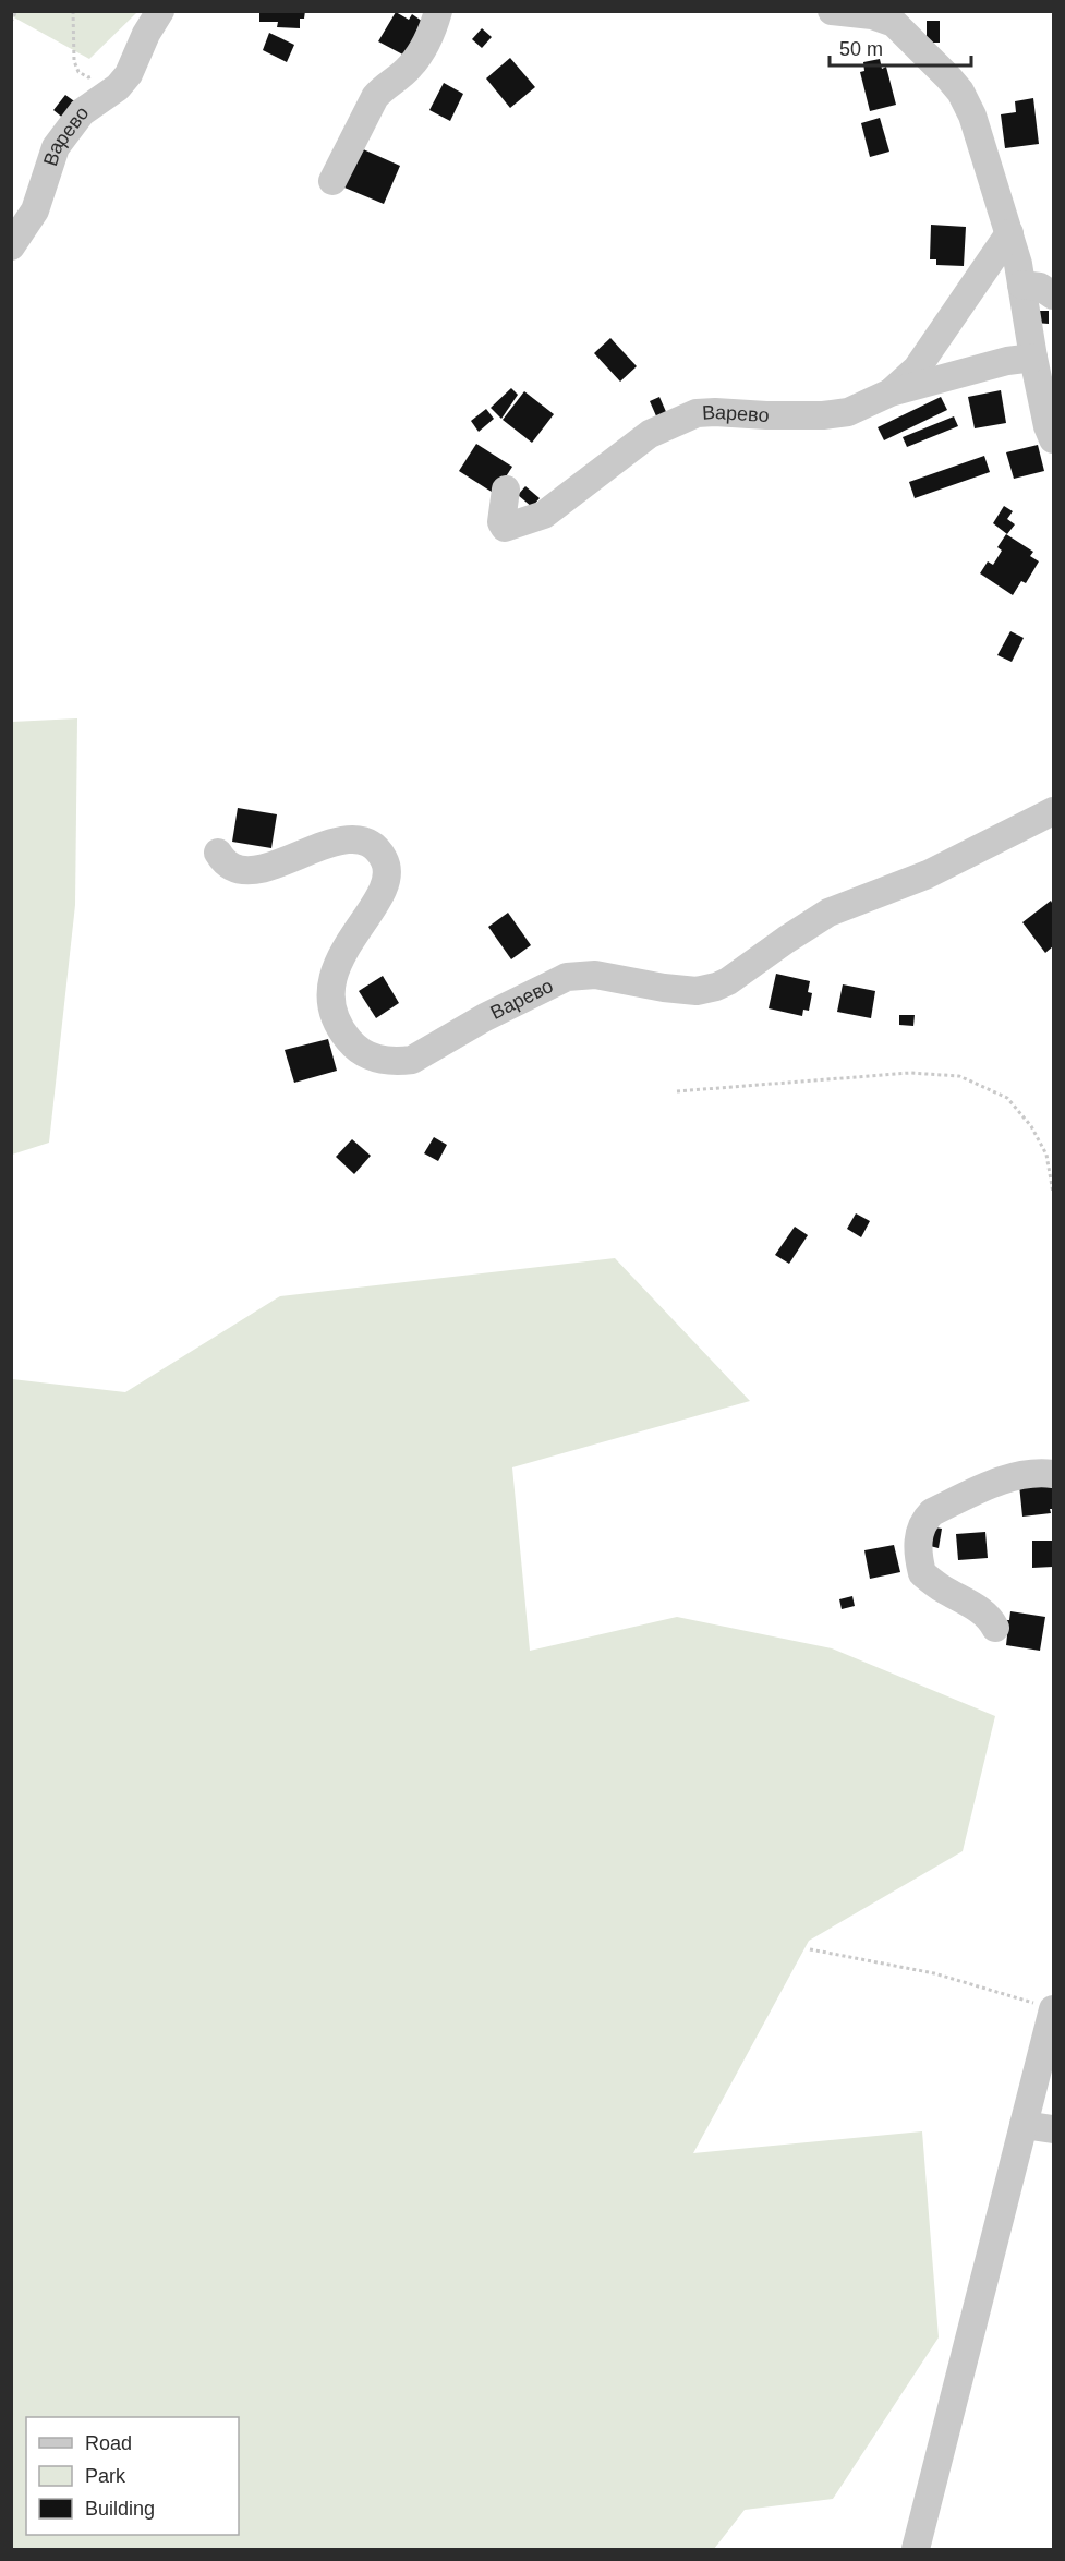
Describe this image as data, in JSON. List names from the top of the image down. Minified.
{"streets":{"street":["Варево"]},"legend":["Road","Park","Building"],"scale_bar":"50 m"}
